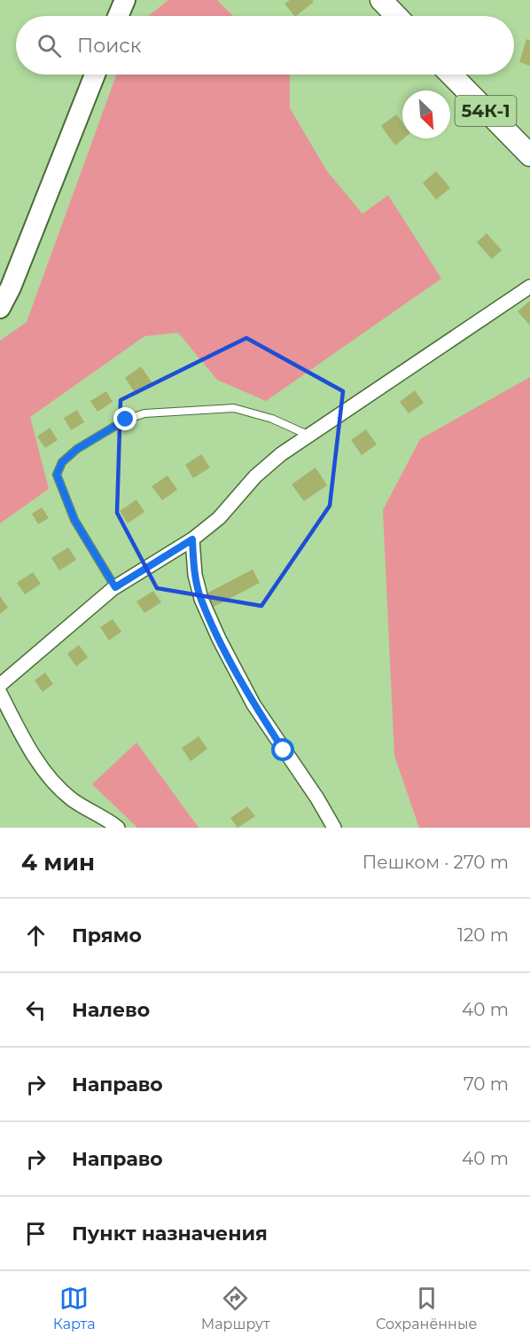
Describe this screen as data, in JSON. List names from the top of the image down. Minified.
{"streets":{"main road":["54К-1"]},"north":"bottom right","page":{"search":"Поиск","heading":["4 мин","Пешком · 270 m"],"list":[["Прямо","120 m"],["Налево","40 m"],["Направо","70 m"],["Направо","40 m"],"Пункт назначения"],"nav":["Карта","Маршрут","Сохранённые"]}}
